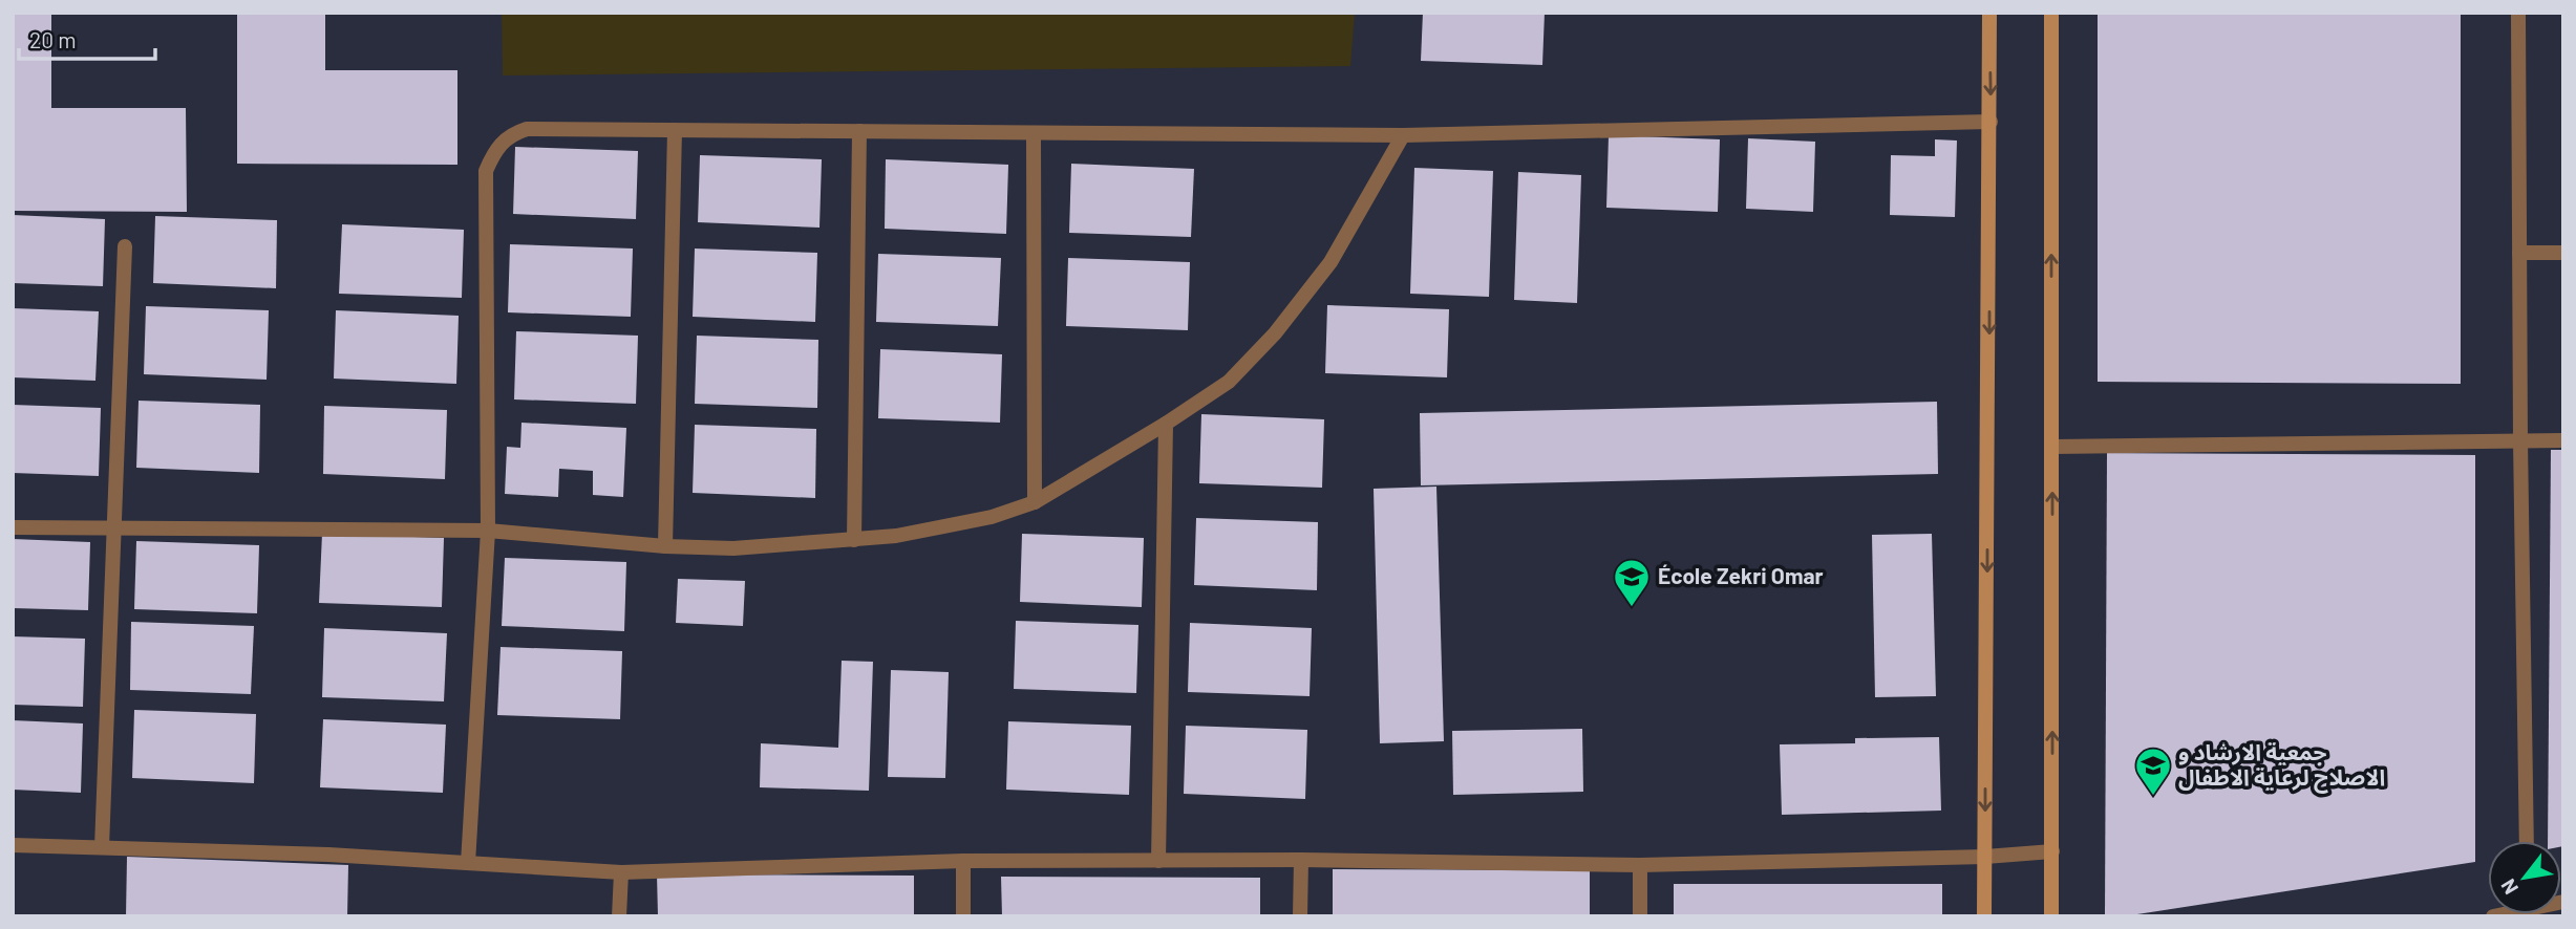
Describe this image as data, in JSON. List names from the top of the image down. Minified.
{"places":{"school or university":["École Zekri Omar","جمعية الارشاد و الاصلاح لرعاية الاطفال"]},"scale_bar":"20 m","north":"bottom left"}
